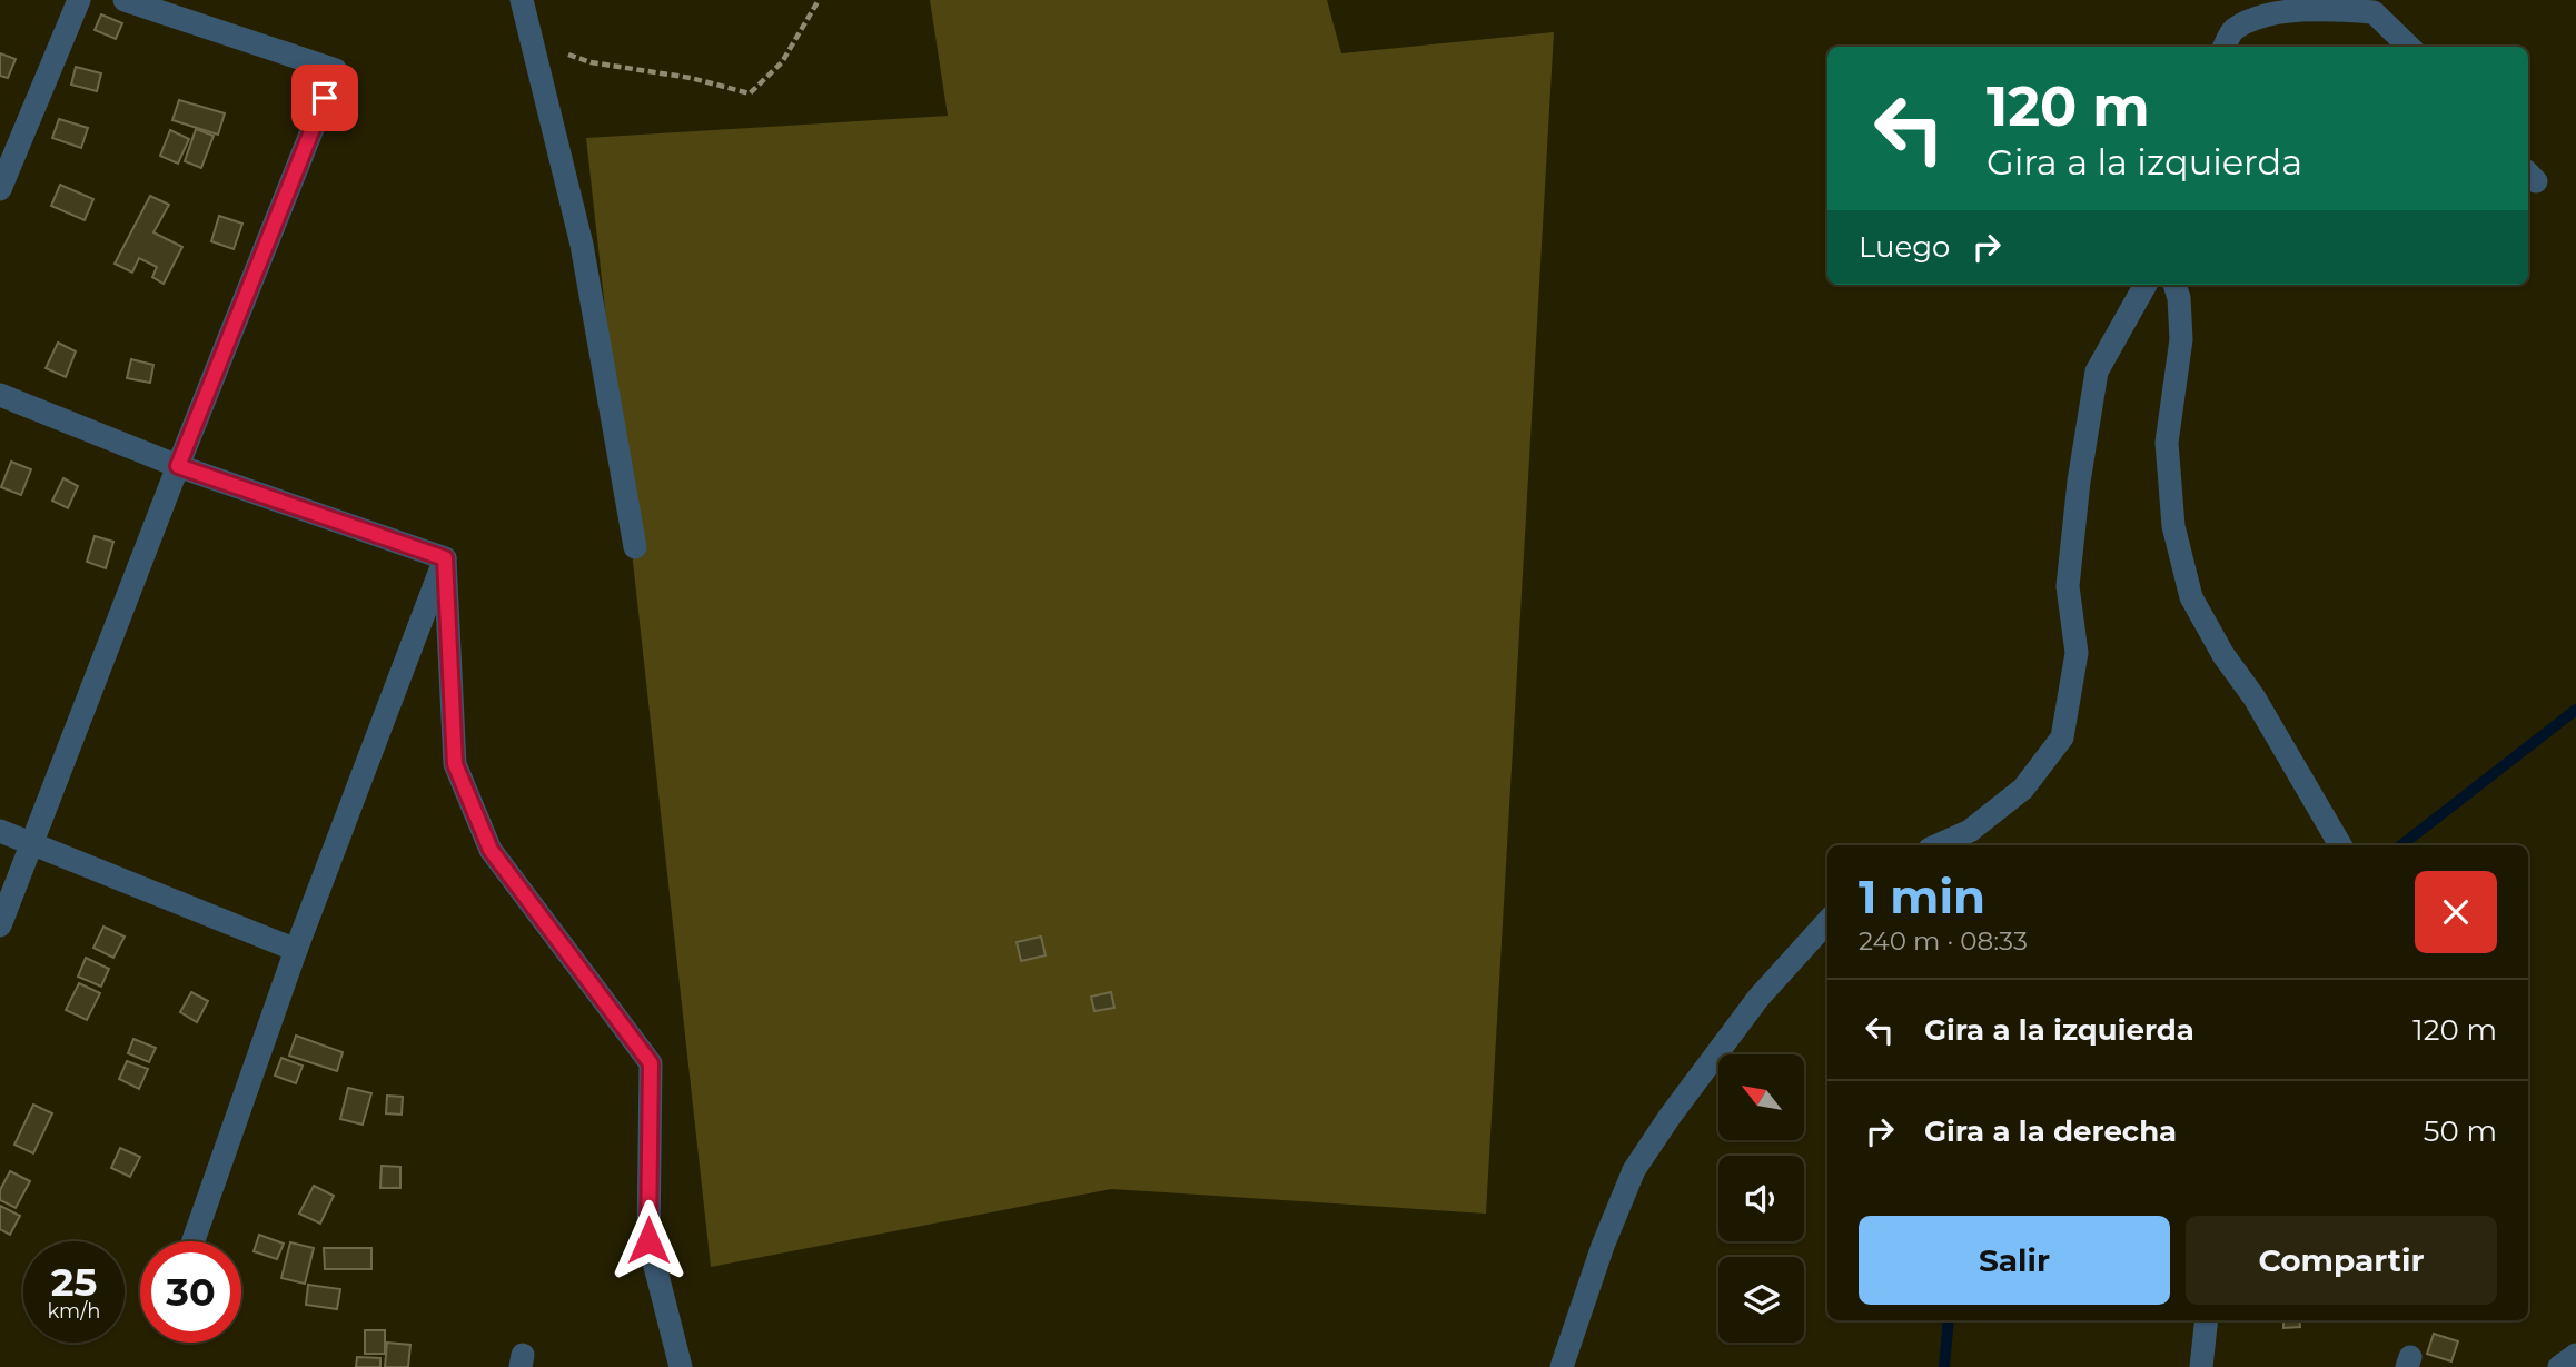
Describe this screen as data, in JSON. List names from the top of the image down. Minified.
{"north":"top left","page":{"turn":["120 m","Gira a la izquierda"],"then":"Luego","heading":["1 min","240 m · 08:33"],"list":[{"name":"Gira a la izquierda","value":"120 m"},{"name":"Gira a la derecha","value":"50 m"}],"buttons":["Salir","Compartir"],"speed":"25 km/h","limit":"30"}}
